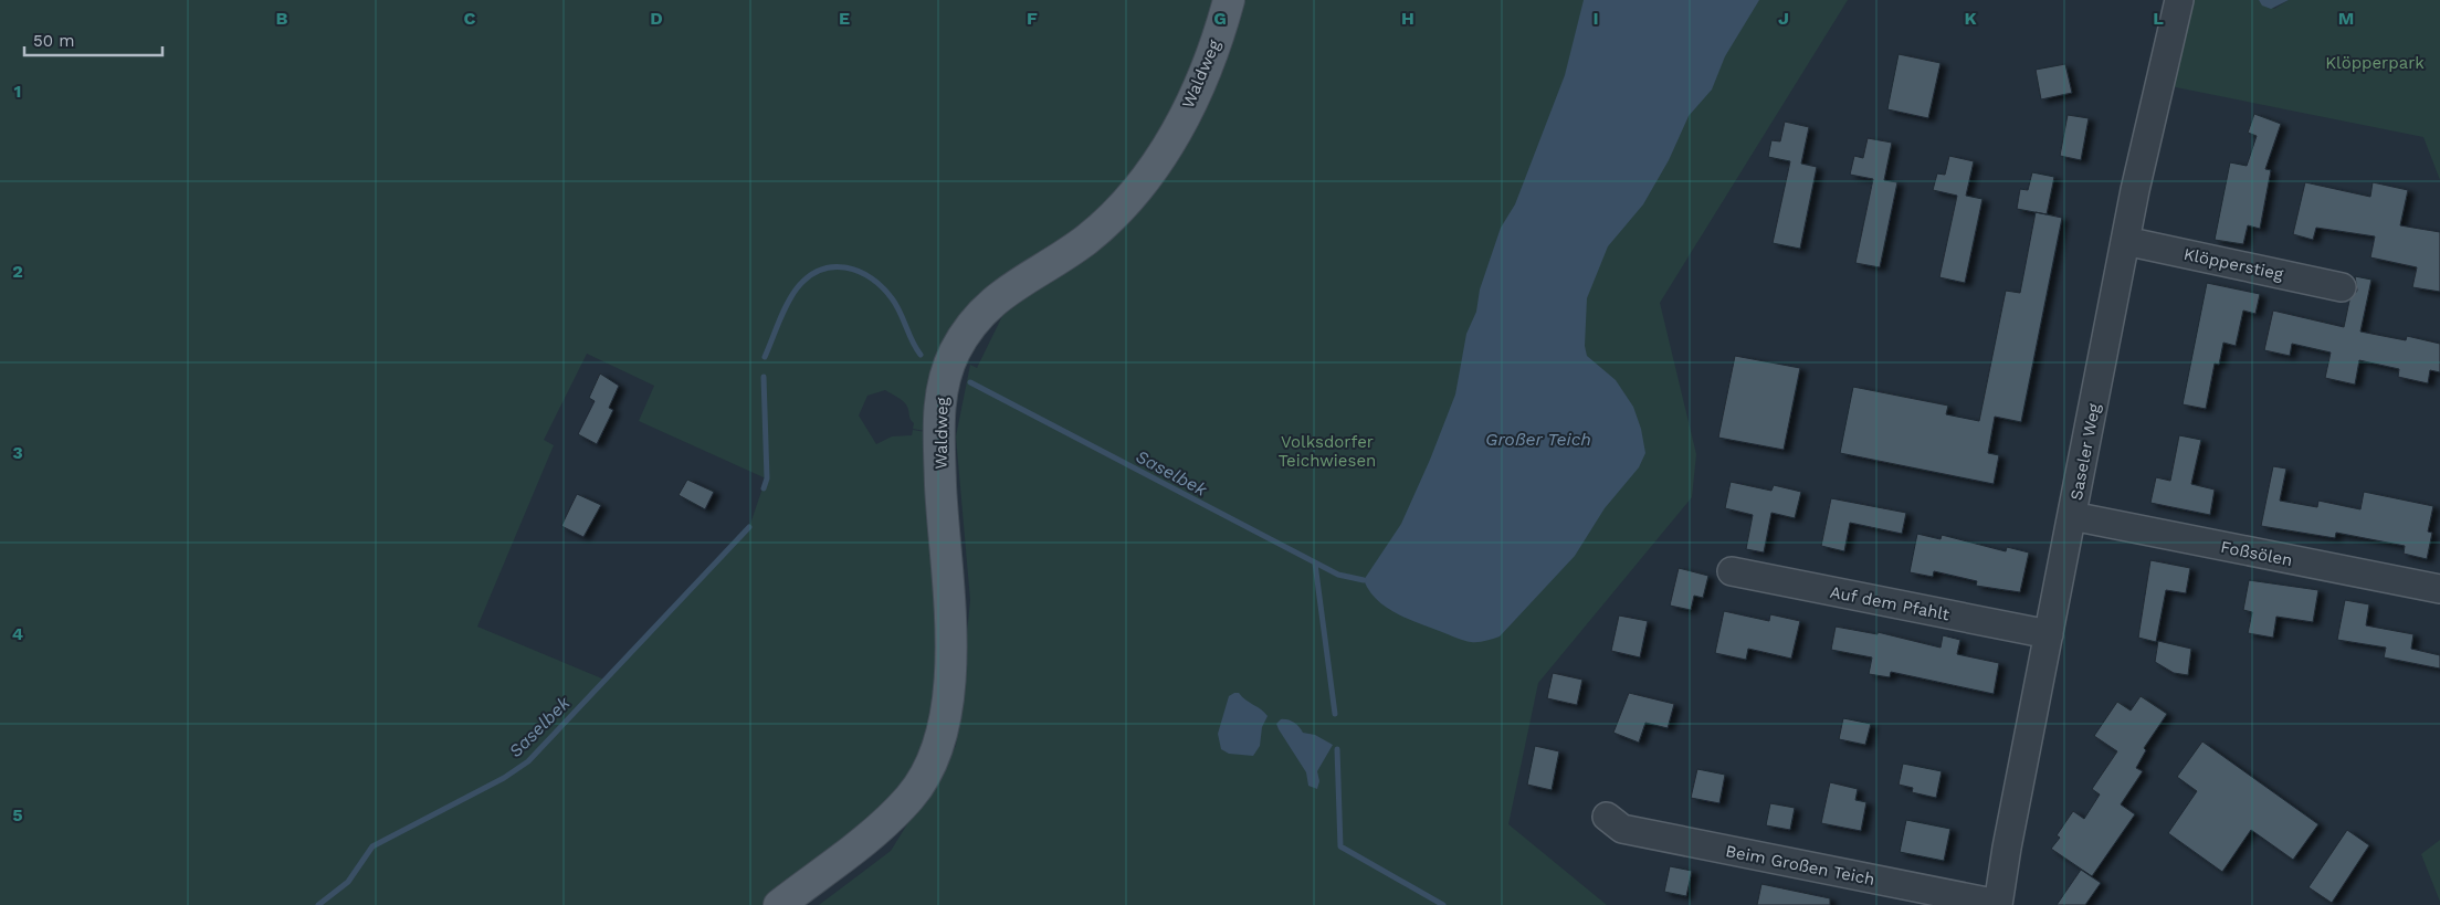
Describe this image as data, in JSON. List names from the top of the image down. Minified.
{"streets":{"main road":["Waldweg"],"street":["Klöpperstieg","Saseler Weg","Foßsölen","Auf dem Pfahlt","Beim Großen Teich"]},"crossings":[["Klöpperstieg","Saseler Weg"],["Saseler Weg","Foßsölen"],["Saseler Weg","Auf dem Pfahlt"],["Saseler Weg","Beim Großen Teich"]],"water":["Großer Teich","Saselbek"],"parks":["Klöpperpark","Volksdorfer Teichwiesen"],"scale_bar":"50 m","grid":{"columns":["B","C","D","E","F","G","H","I","J","K","L","M"],"rows":["1","2","3","4","5"]}}
